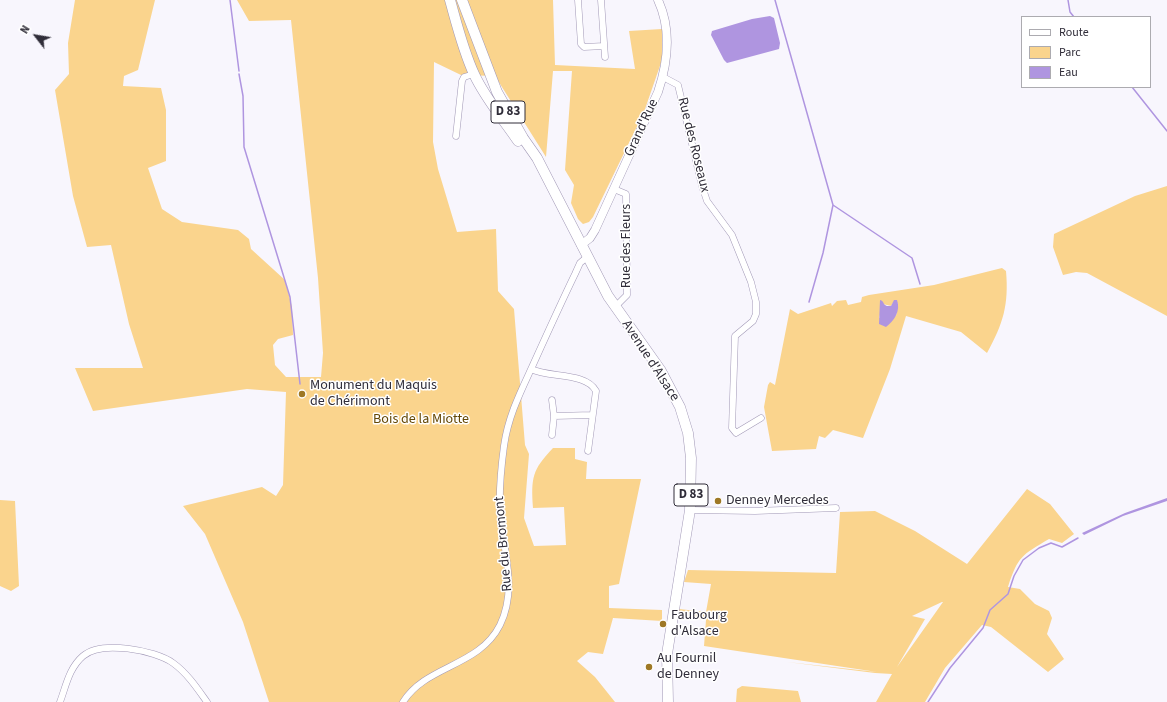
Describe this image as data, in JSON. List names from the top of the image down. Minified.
{"streets":{"main road":["D 83","Avenue d'Alsace"],"street":["Grand'Rue","Rue des Roseaux","Rue des Fleurs","Rue du Bromont"]},"crossings":[["D 83","Avenue d'Alsace"],["Grand'Rue","Rue des Roseaux"],["Grand'Rue","Rue des Fleurs"],["Grand'Rue","Avenue d'Alsace"],["Rue des Fleurs","Avenue d'Alsace"],["Avenue d'Alsace","Rue du Bromont"]],"parks":["Bois de la Miotte"],"places":["Monument du Maquis de Chérimont","Denney Mercedes","Faubourg d'Alsace","Au Fournil de Denney"],"legend":["Route","Parc","Eau"],"north":"top left"}
